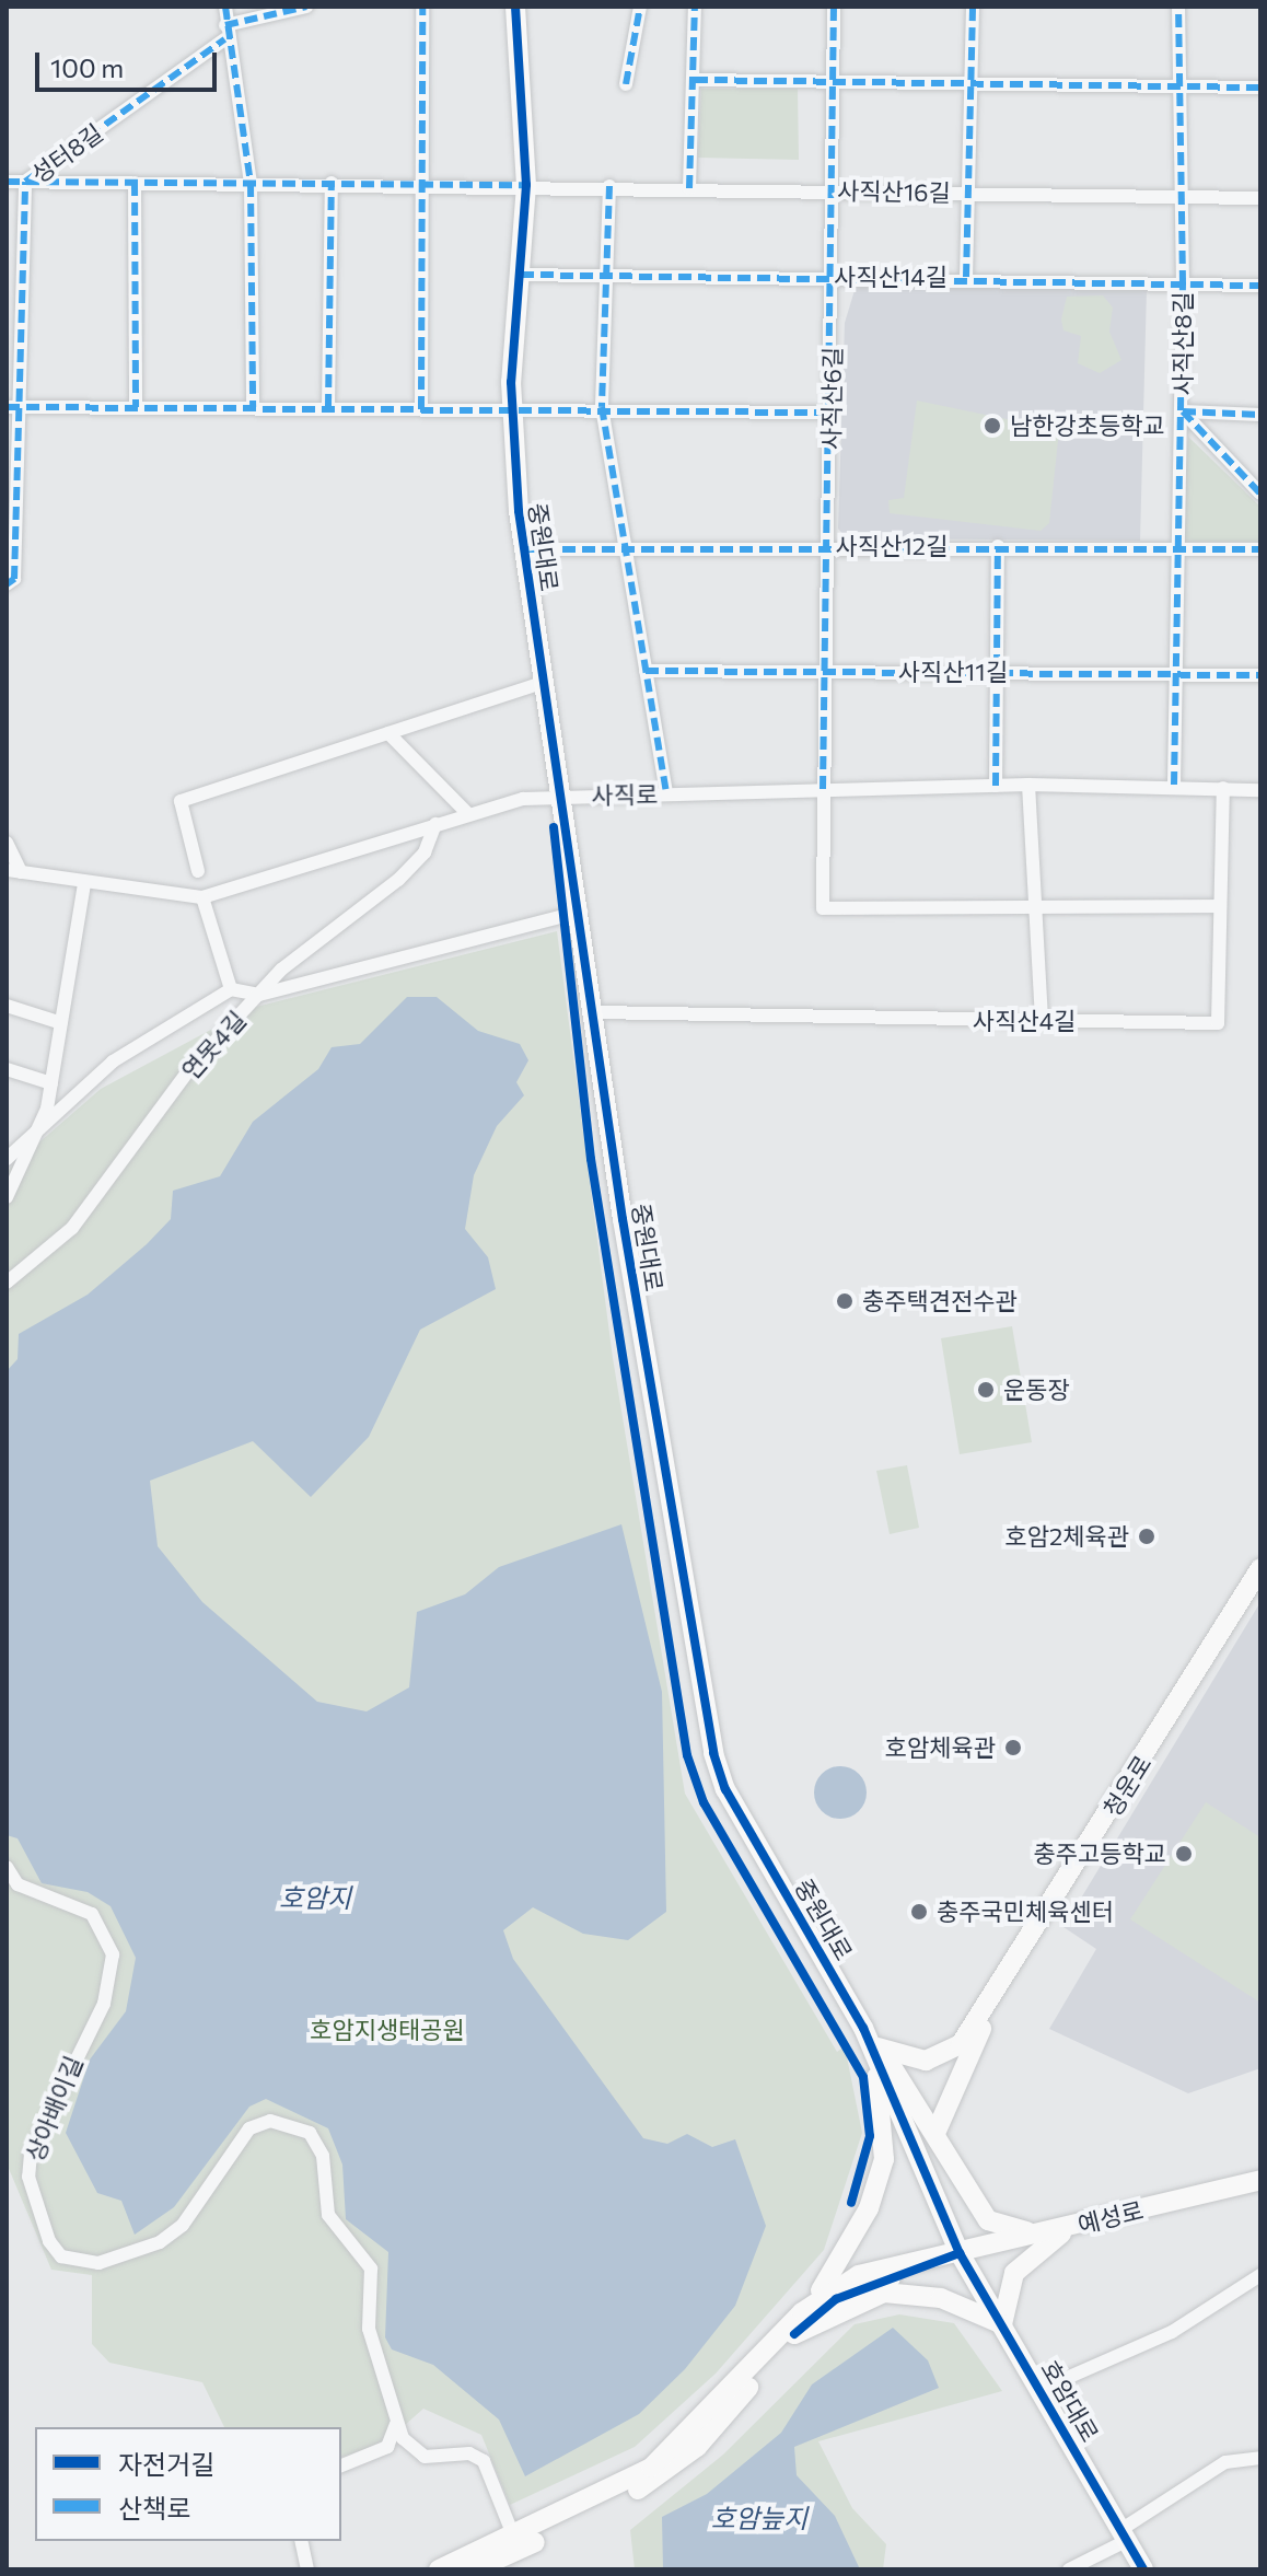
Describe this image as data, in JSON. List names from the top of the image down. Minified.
{"streets":{"street":["성터8길","사직산16길","사직산14길","사직산8길","사직산6길","사직산12길","중원대로","사직산11길","사직로","사직산4길","연못4길","청운로","상아배이길","예성로","호암대로"]},"crossings":[["성터8길","사직산16길"],["사직산16길","사직산8길"],["사직산16길","사직산6길"],["사직산16길","중원대로"],["사직산14길","사직산8길"],["사직산14길","사직산6길"],["사직산14길","중원대로"],["사직산8길","사직산12길"],["사직산8길","사직산11길"],["사직산8길","사직로"],["사직산6길","사직산12길"],["사직산6길","사직산11길"],["사직산6길","사직로"],["사직산12길","중원대로"],["중원대로","사직로"],["중원대로","사직산4길"],["중원대로","예성로"],["중원대로","호암대로"],["사직로","사직산4길"],["사직로","연못4길"],["예성로","호암대로"]],"water":["호암지","호암늪지"],"parks":["호암지생태공원"],"places":["남한강초등학교","충주택견전수관","운동장","호암2체육관","호암체육관","충주고등학교","충주국민체육센터"],"legend":["자전거길","산책로"],"scale_bar":"100 m"}
